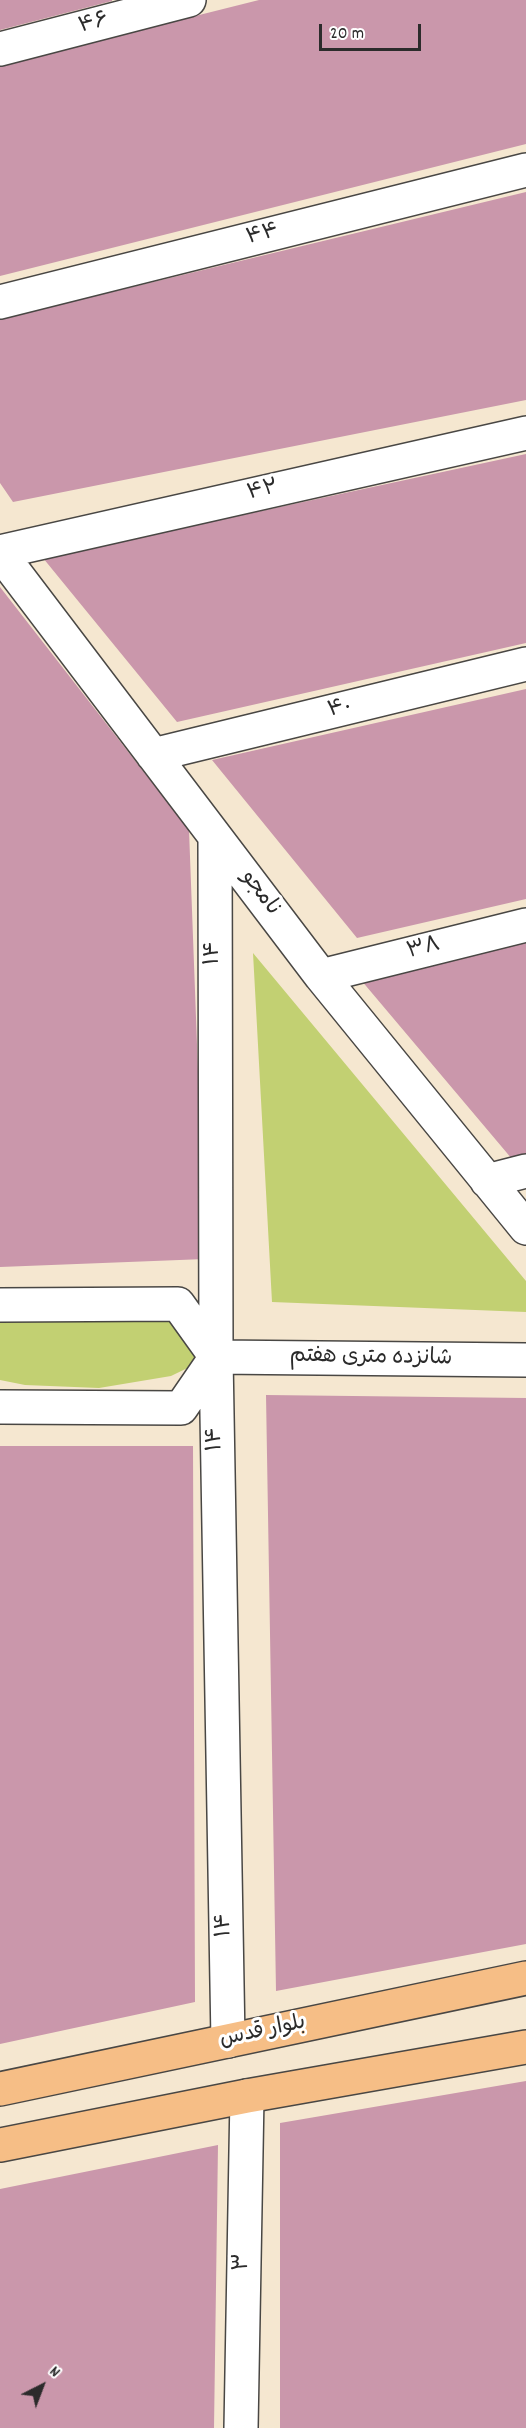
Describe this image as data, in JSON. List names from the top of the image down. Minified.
{"streets":{"main road":["بلوار قدس"],"street":["۴۶","۴۴","۴۲","۴۰","نامجو","۳۸","۱۴","شانزده متری هفتم","۳"]},"crossings":[["۴۲","نامجو"],["۴۰","نامجو"],["نامجو","۳۸"],["نامجو","۱۴"],["۱۴","شانزده متری هفتم"],["۱۴","بلوار قدس"]],"scale_bar":"20 m","north":"top right"}
